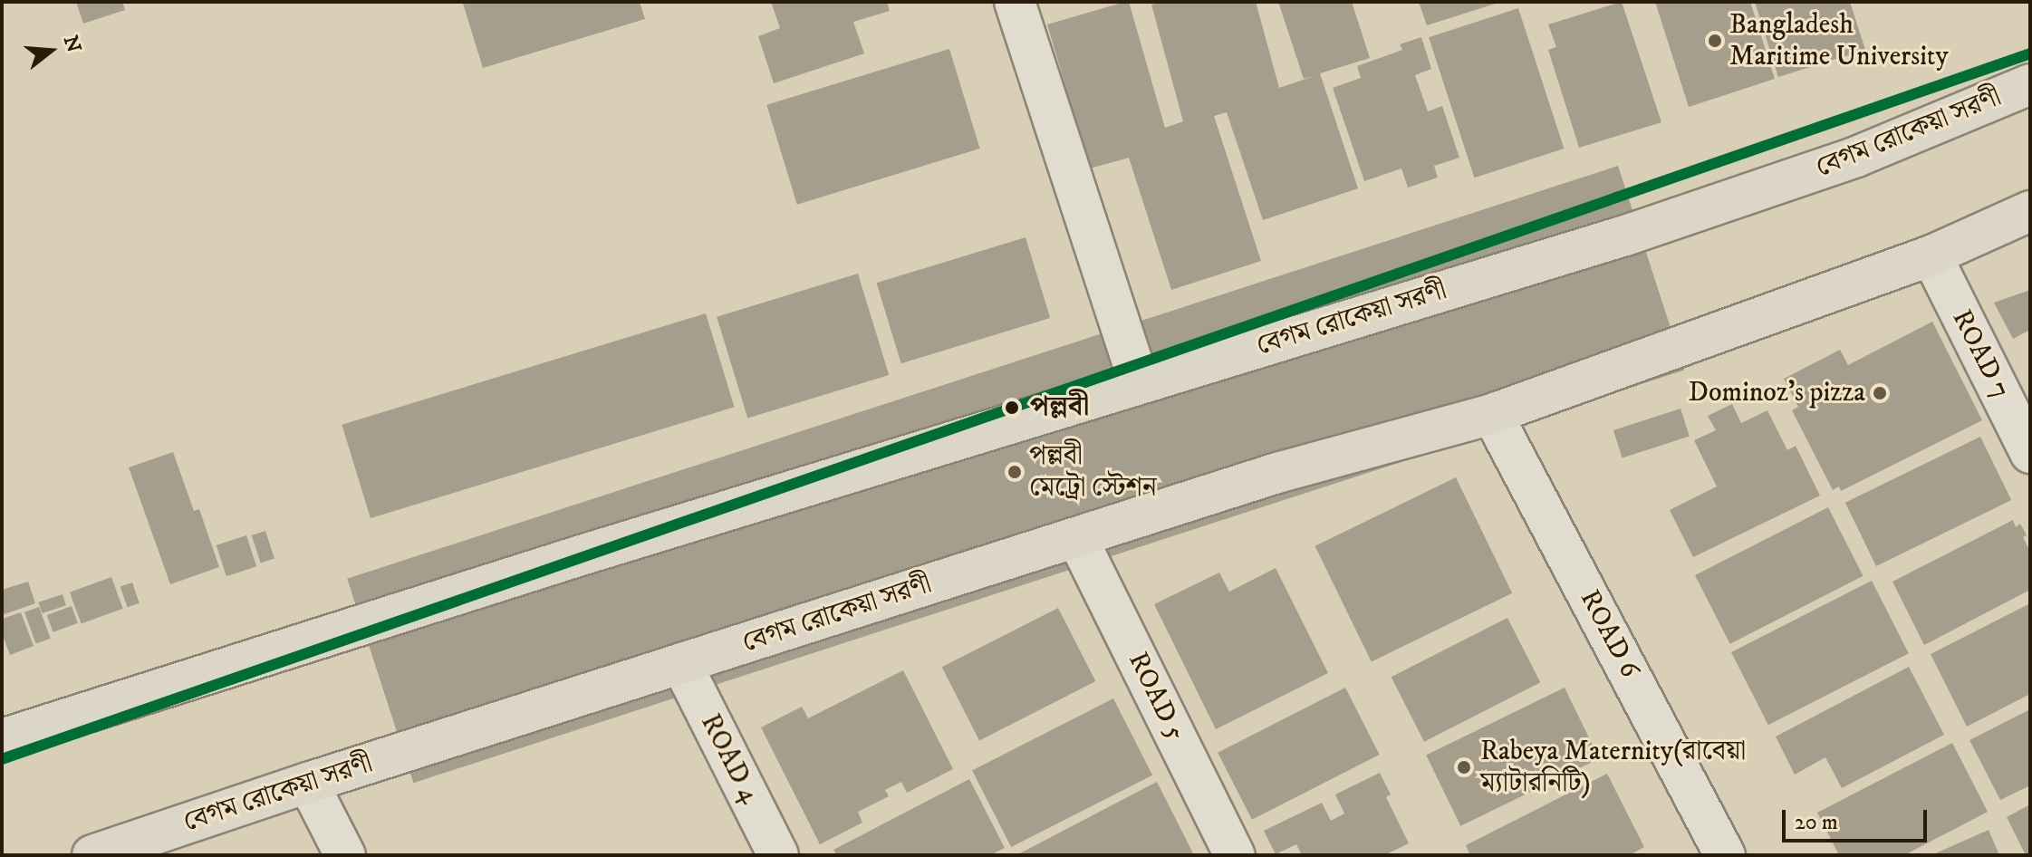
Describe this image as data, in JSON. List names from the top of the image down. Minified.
{"streets":{"main road":["বেগম রোকেয়া সরণী"],"street":["ROAD 7","ROAD 6","ROAD 5","ROAD 4"]},"crossings":[["বেগম রোকেয়া সরণী","ROAD 7"],["বেগম রোকেয়া সরণী","ROAD 6"],["বেগম রোকেয়া সরণী","ROAD 5"],["বেগম রোকেয়া সরণী","ROAD 4"]],"places":["Bangladesh Maritime University","Dominoz's pizza","পল্লবী","পল্লবী মেট্রো স্টেশন","Rabeya Maternity(রাবেয়া ম্যাটারনিটি)"],"lines":["metro line 6"],"scale_bar":"20 m","north":"right"}
